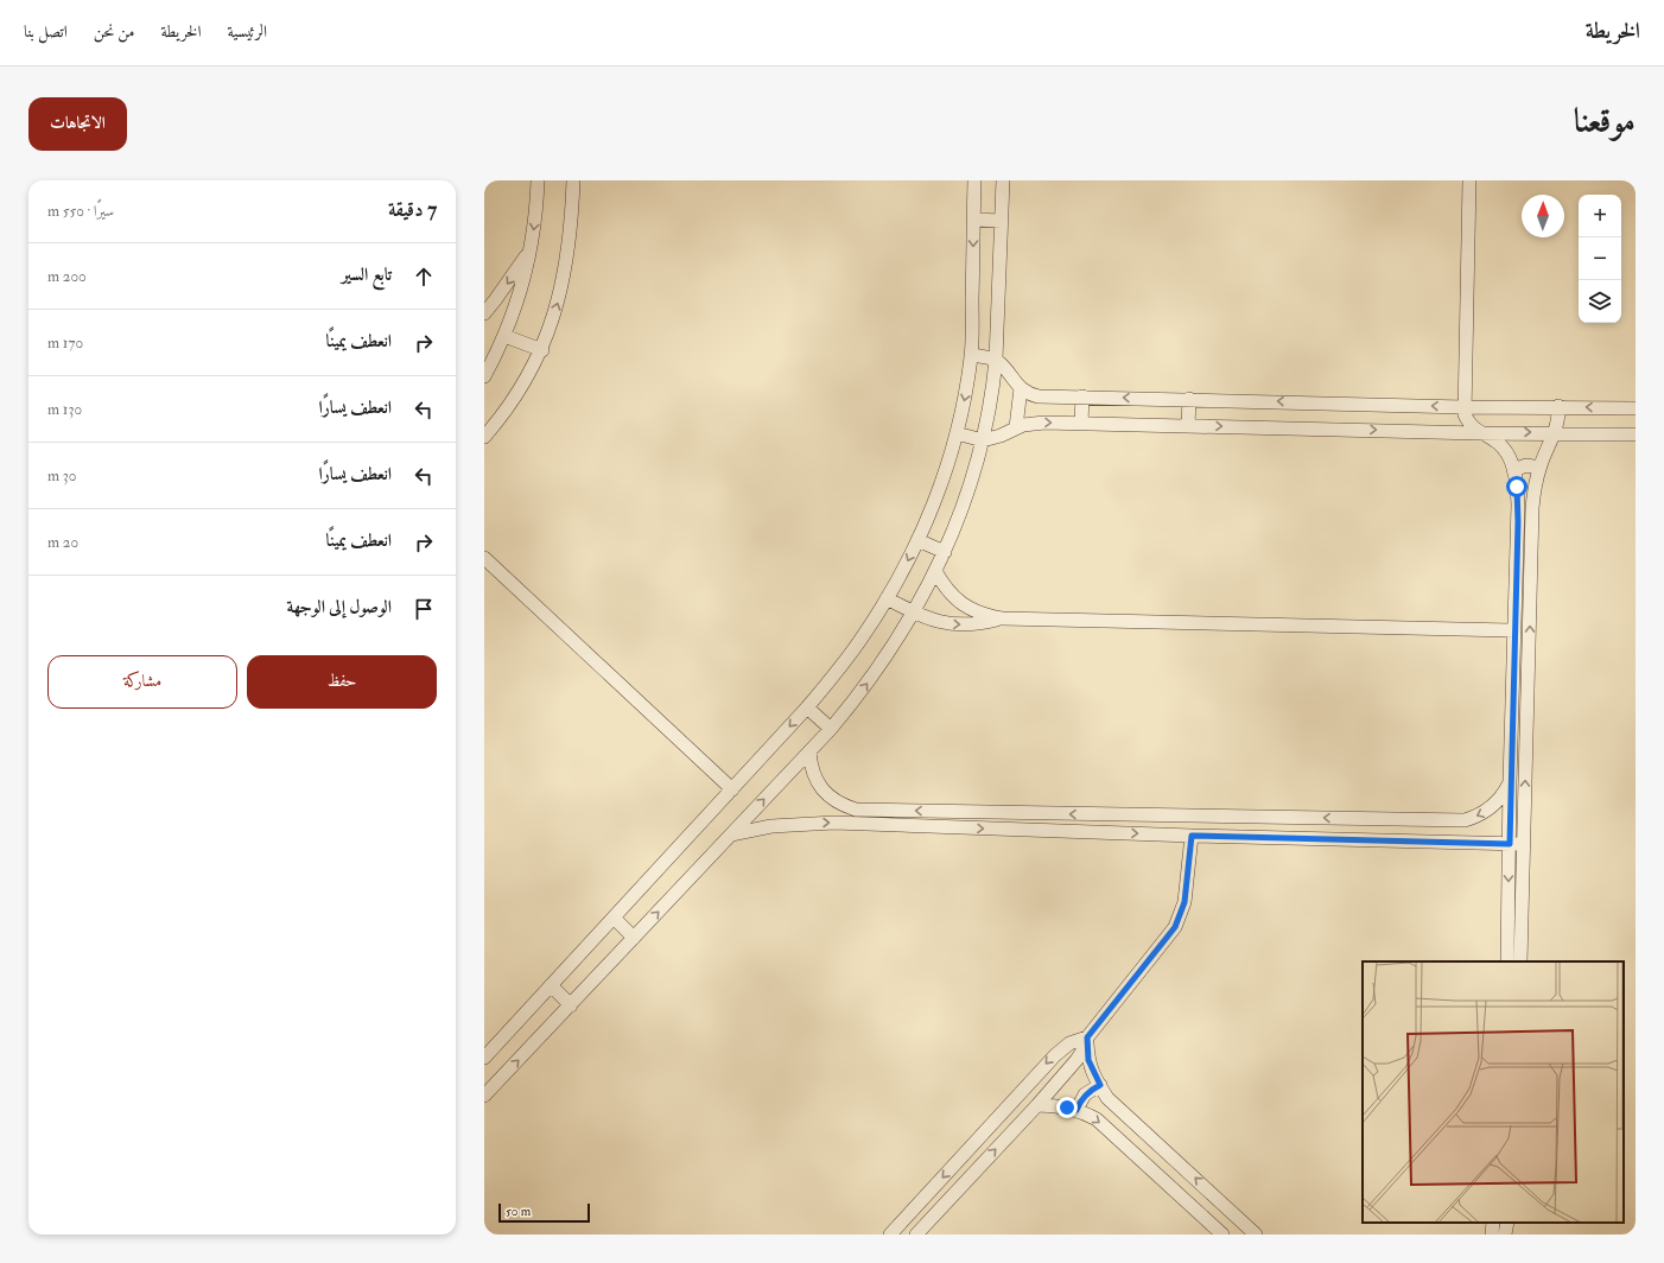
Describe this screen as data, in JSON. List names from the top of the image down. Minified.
{"scale_bar":"50 m","north":"top","page":{"header":"الخريطة","nav":["الرئيسية","الخريطة","من نحن","اتصل بنا"],"title":"موقعنا","buttons":["الاتجاهات",["حفظ","مشاركة"]],"heading":["7 دقيقة","سيرًا · 550 m"],"map_buttons":["+","−"],"list":[["تابع السير","200 m"],["انعطف يمينًا","170 m"],["انعطف يسارًا","130 m"],["انعطف يسارًا","30 m"],["انعطف يمينًا","20 m"],"الوصول إلى الوجهة"],"scale":"50 m"}}
